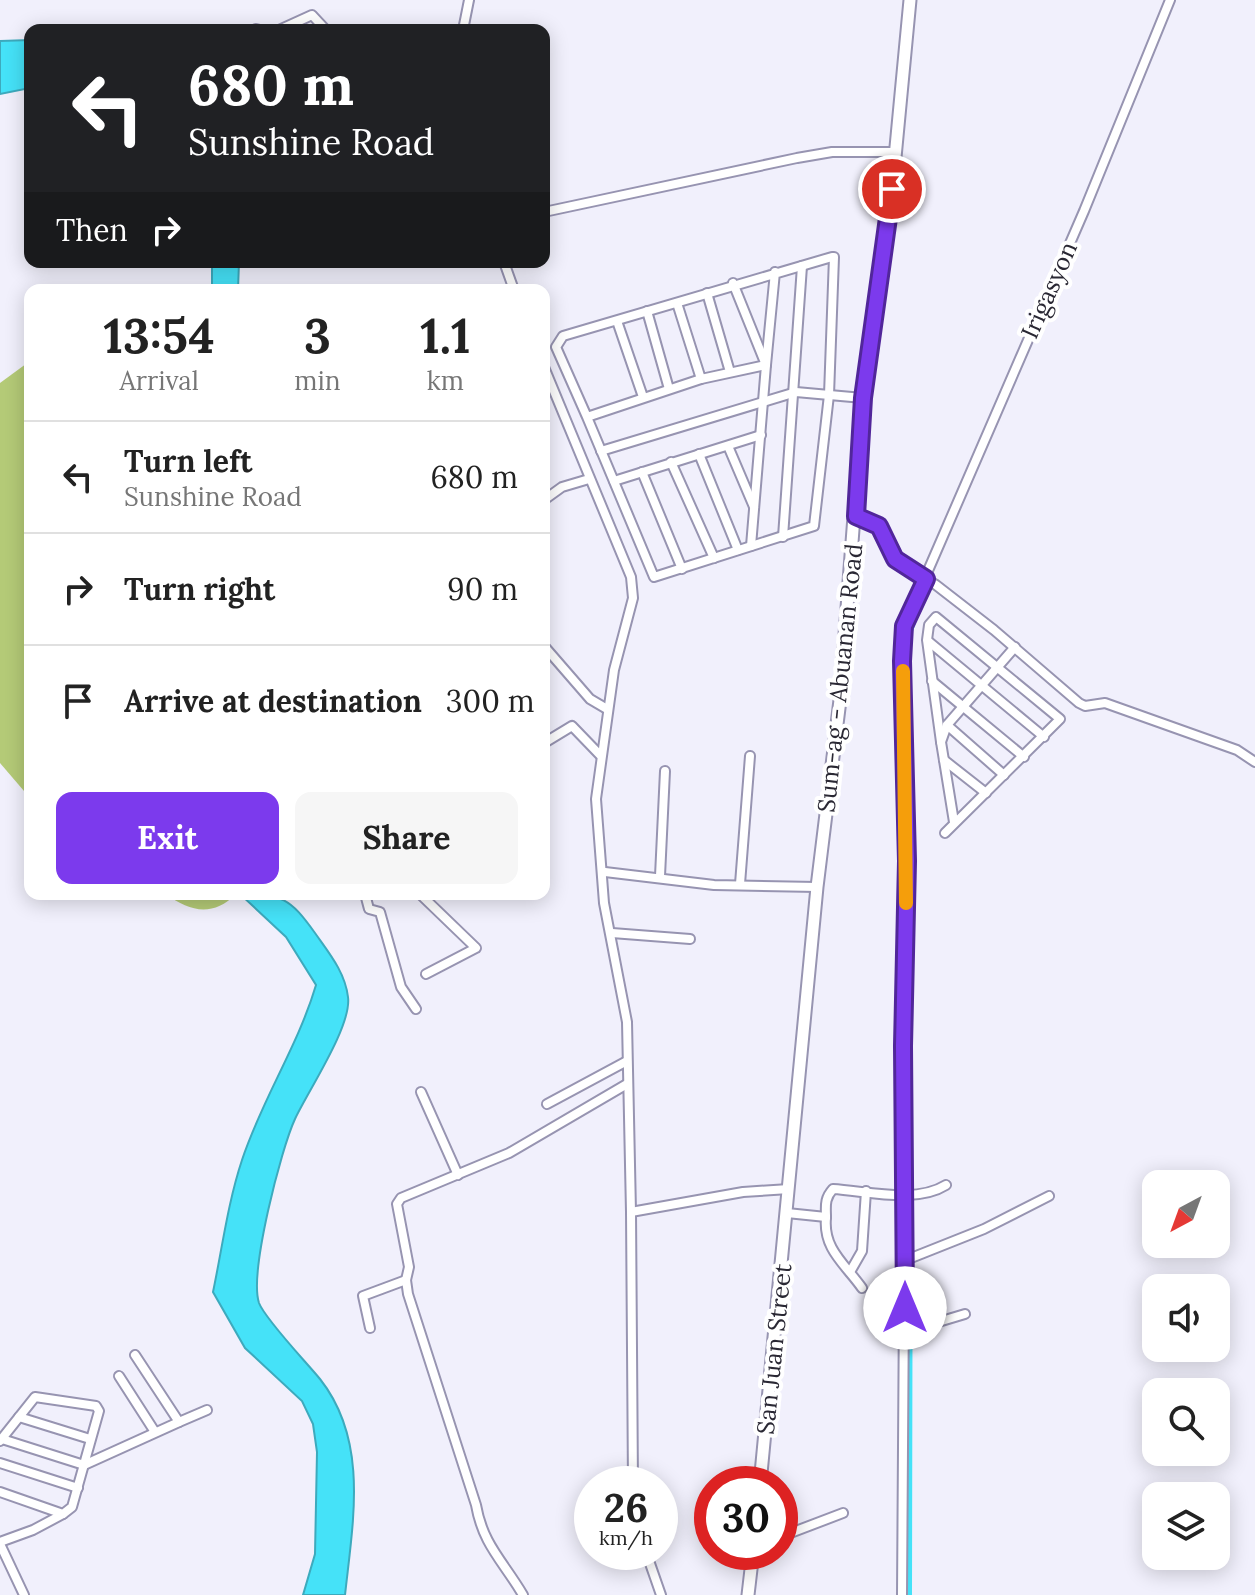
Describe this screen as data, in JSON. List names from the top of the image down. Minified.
{"streets":{"main road":["Sum-ag - Abuanan Road","San Juan Street"],"street":["Irigasyon"]},"crossings":[["Sum-ag - Abuanan Road","San Juan Street"]],"north":"bottom left","page":{"turn":["680 m","Sunshine Road"],"then":"Then","eta":["13:54","Arrival","3","min","1.1","km"],"list":[{"name":"Turn left","note":"Sunshine Road","value":"680 m"},{"name":"Turn right","value":"90 m"},{"name":"Arrive at destination","value":"300 m"}],"buttons":["Exit","Share"],"speed":"26 km/h","limit":"30"}}
